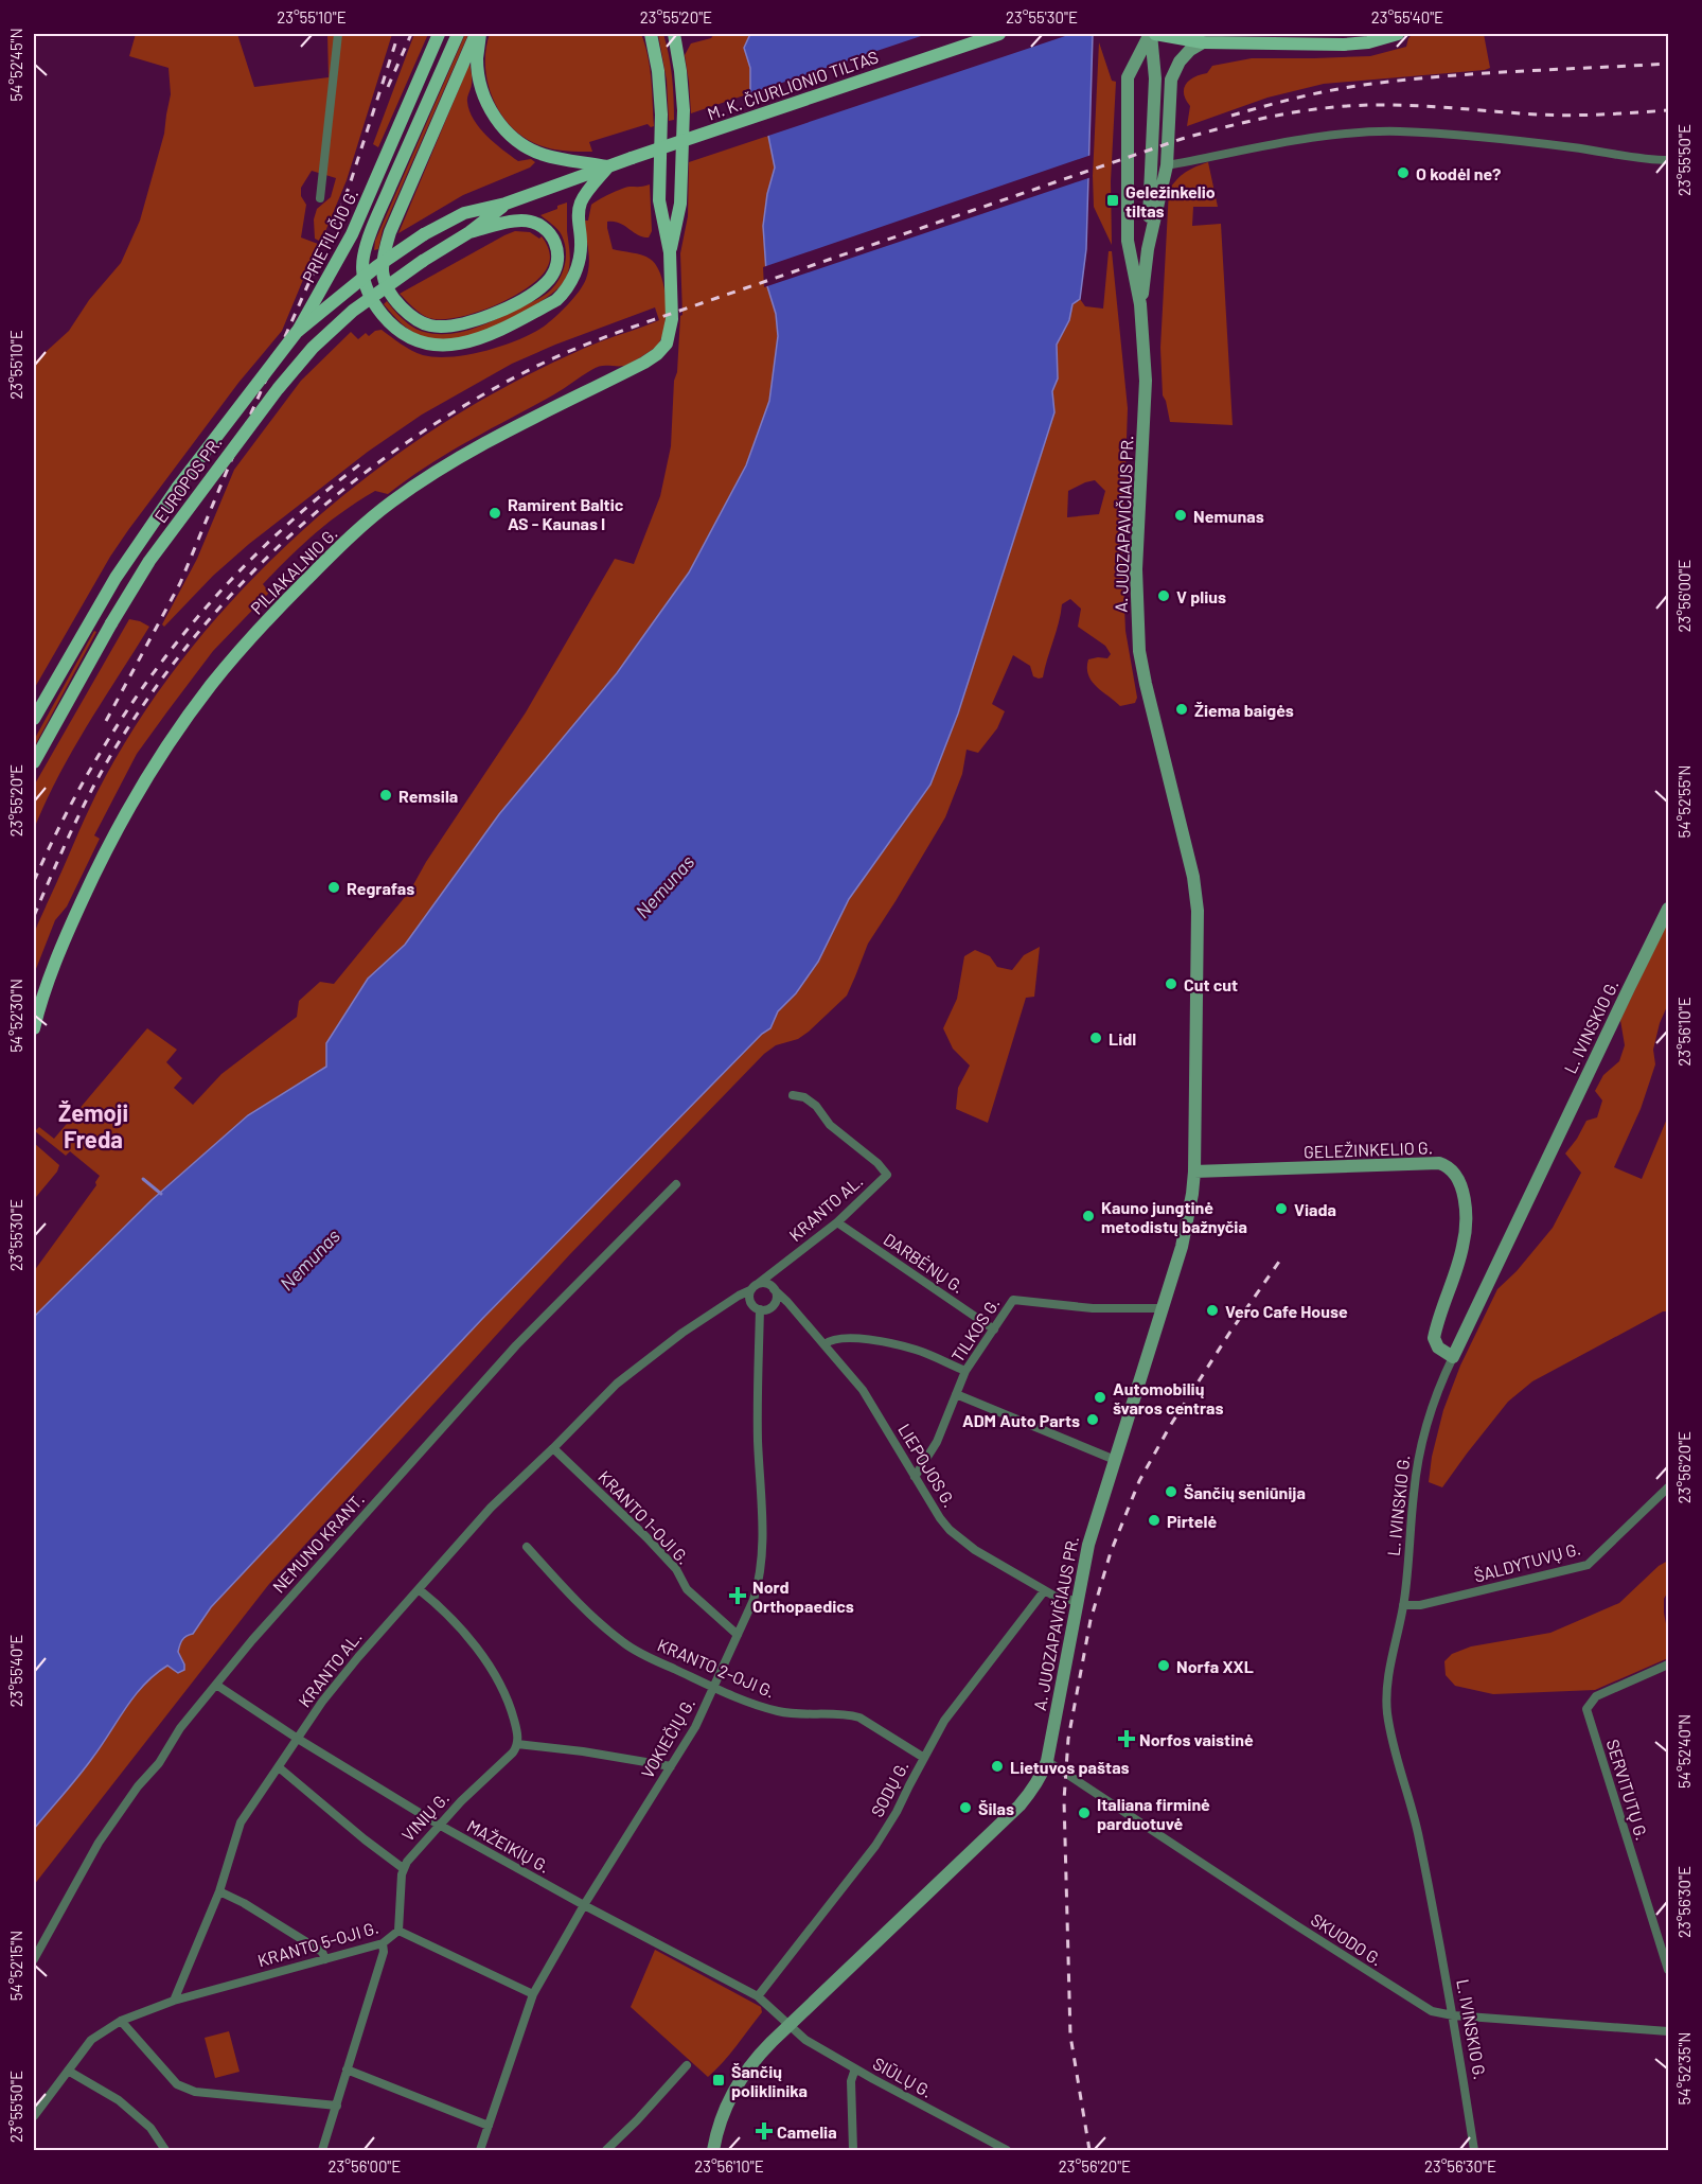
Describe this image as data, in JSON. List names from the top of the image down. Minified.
{"streets":{"main road":["M. K. ČIURLIONIO TILTAS","PRIETILČIO G.","EUROPOS PR.","A. JUOZAPAVIČIAUS PR.","PILIAKALNIO G.","L. IVINSKIO G.","GELEŽINKELIO G."],"street":["KRANTO AL.","DARBĖNŲ G.","TILKOS G.","LIEPOJOS G.","KRANTO 1-OJI G.","NEMUNO KRANT.","ŠALDYTUVŲ G.","KRANTO 2-OJI G.","VOKIEČIŲ G.","SODŲ G.","SERVITUTŲ G.","VINIŲ G.","MAŽEIKIŲ G.","SKUODO G.","KRANTO 5-OJI G.","SIŪLŲ G."]},"crossings":[["PRIETILČIO G.","EUROPOS PR."],["A. JUOZAPAVIČIAUS PR.","GELEŽINKELIO G."],["A. JUOZAPAVIČIAUS PR.","TILKOS G."],["A. JUOZAPAVIČIAUS PR.","LIEPOJOS G."],["A. JUOZAPAVIČIAUS PR.","MAŽEIKIŲ G."],["A. JUOZAPAVIČIAUS PR.","SKUODO G."],["A. JUOZAPAVIČIAUS PR.","SIŪLŲ G."],["L. IVINSKIO G.","GELEŽINKELIO G."],["L. IVINSKIO G.","ŠALDYTUVŲ G."],["L. IVINSKIO G.","SKUODO G."],["KRANTO AL.","DARBĖNŲ G."],["KRANTO AL.","LIEPOJOS G."],["KRANTO AL.","KRANTO 1-OJI G."],["KRANTO AL.","VOKIEČIŲ G."],["KRANTO AL.","MAŽEIKIŲ G."],["KRANTO AL.","KRANTO 5-OJI G."],["DARBĖNŲ G.","TILKOS G."],["TILKOS G.","LIEPOJOS G."],["LIEPOJOS G.","VOKIEČIŲ G."],["LIEPOJOS G.","SODŲ G."],["KRANTO 1-OJI G.","VOKIEČIŲ G."],["NEMUNO KRANT.","MAŽEIKIŲ G."],["KRANTO 2-OJI G.","VOKIEČIŲ G."],["KRANTO 2-OJI G.","SODŲ G."],["VOKIEČIŲ G.","MAŽEIKIŲ G."],["VOKIEČIŲ G.","KRANTO 5-OJI G."],["SODŲ G.","MAŽEIKIŲ G."],["VINIŲ G.","MAŽEIKIŲ G."],["VINIŲ G.","KRANTO 5-OJI G."],["MAŽEIKIŲ G.","SIŪLŲ G."]],"districts":["Žemoji Freda"],"water":["Nemunas"],"places":{"other":["O kodėl ne?","Ramirent Baltic AS - Kaunas I","Nemunas","V plius","Žiema baigės","Remsila","Regrafas","Cut cut","Lidl","Viada","Kauno jungtinė metodistų bažnyčia","Vero Cafe House","Automobilių švaros centras","ADM Auto Parts","Šančių seniūnija","Pirtelė","Norfa XXL","Lietuvos paštas","Šilas","Italiana firminė parduotuvė"],"transit":["Geležinkelio tiltas","Šančių poliklinika"],"health":["Nord Orthopaedics","Norfos vaistinė","Camelia"]},"coordinates":["23°55'10\"E","23°55'20\"E","23°55'30\"E","23°55'40\"E","54°52'45\"N","23°55'50\"E","23°56'00\"E","54°52'55\"N","54°52'30\"N","23°56'10\"E","23°56'20\"E","54°52'40\"N","23°56'30\"E","54°52'15\"N","54°52'35\"N"]}
